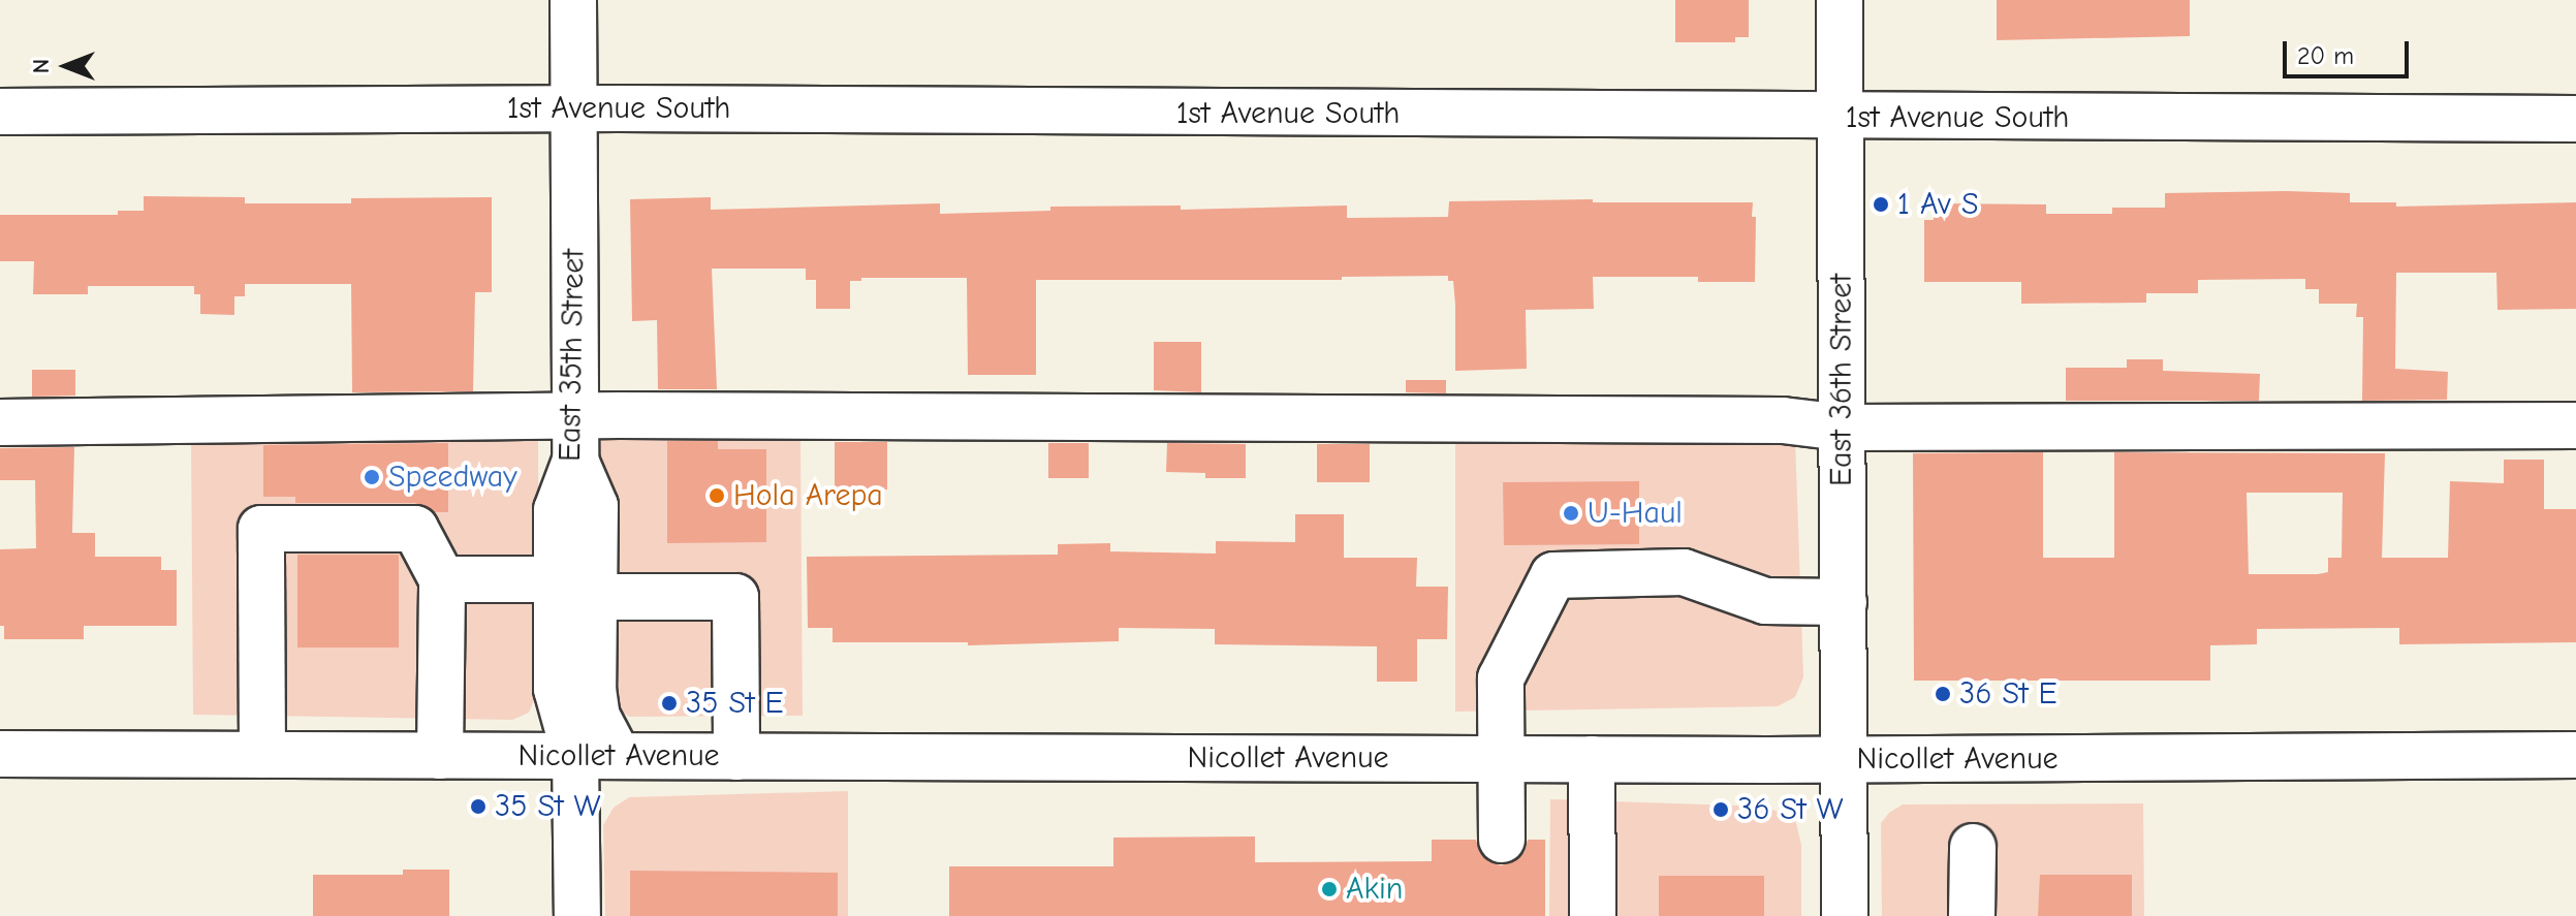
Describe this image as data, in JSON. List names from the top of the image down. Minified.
{"streets":{"street":["1st Avenue South","East 35th Street","East 36th Street","Nicollet Avenue"]},"crossings":[["1st Avenue South","East 35th Street"],["1st Avenue South","East 36th Street"],["East 36th Street","Nicollet Avenue"]],"places":["1 Av S","Speedway","Hola Arepa","U-Haul","36 St E","35 St E","35 St W","36 St W","Akin"],"scale_bar":"20 m","north":"left"}
